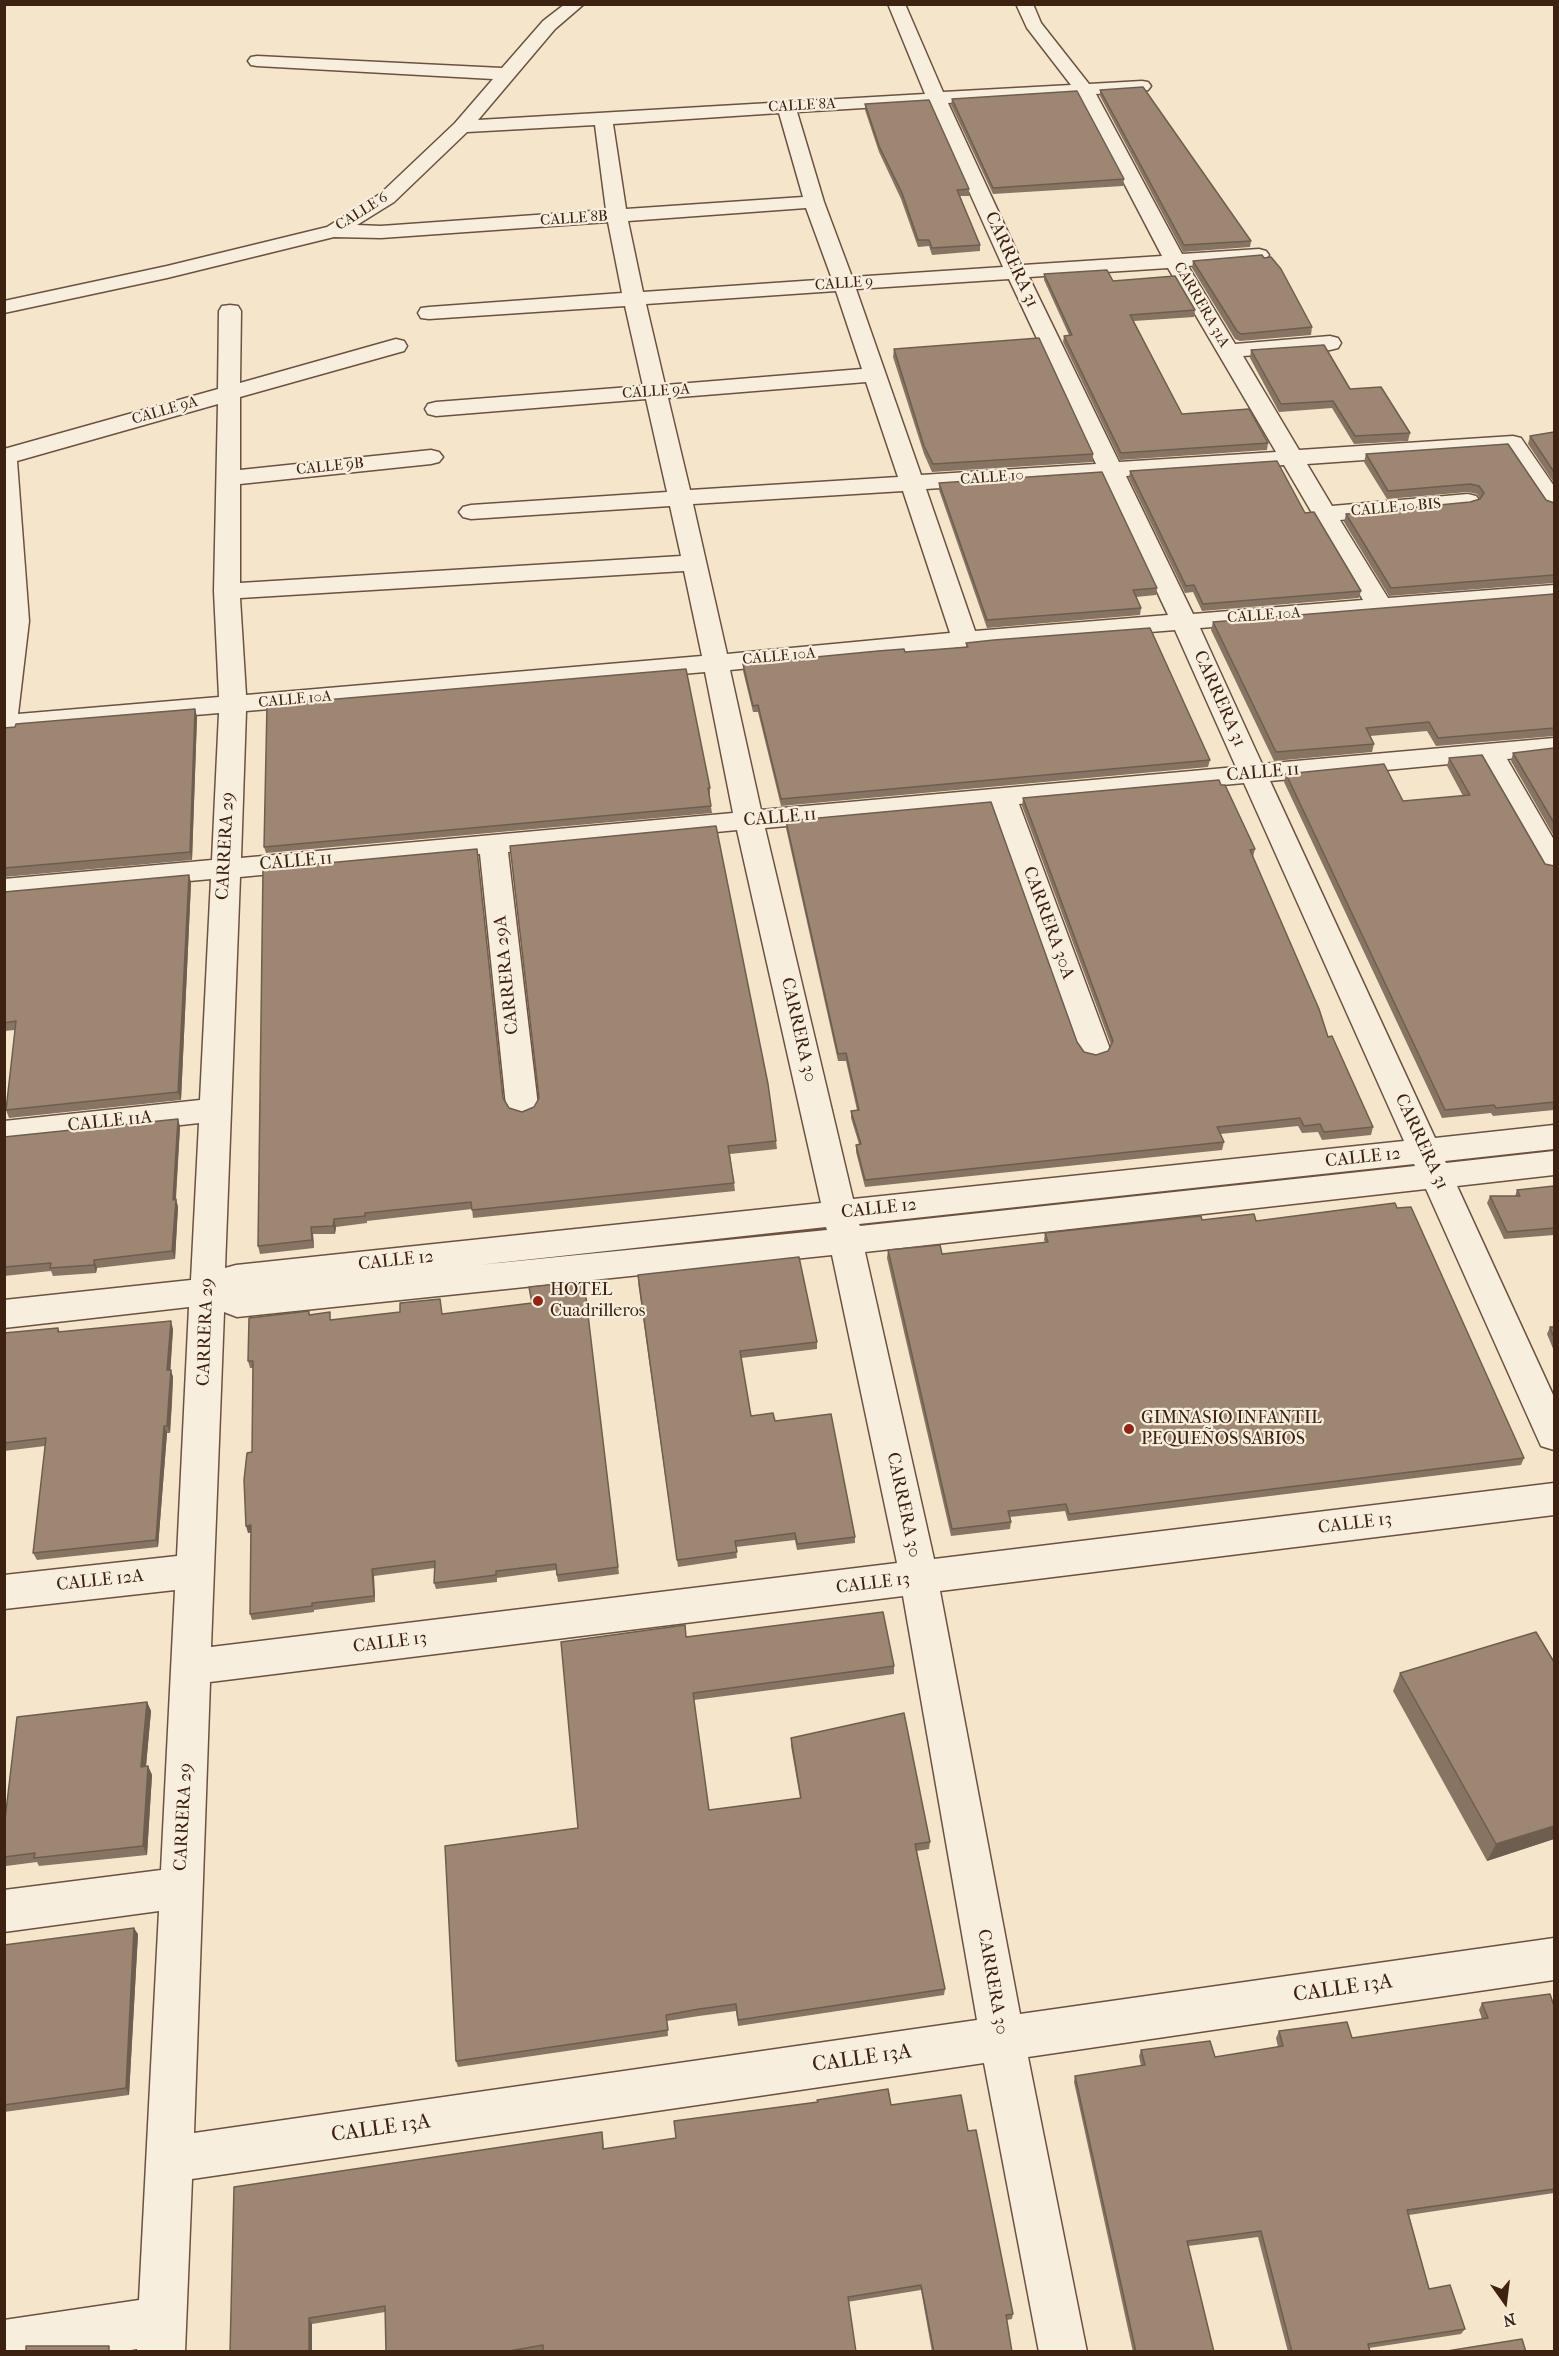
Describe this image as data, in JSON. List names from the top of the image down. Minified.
{"streets":{"street":["CALLE 8A","CALLE 6","CALLE 8B","CARRERA 31","CALLE 9","CARRERA 31A","CALLE 9A","CALLE 9B","CALLE 10","CALLE 10 BIS","CALLE 10A","CALLE 11","CARRERA 29","CARRERA 30A","CARRERA 29A","CARRERA 30","CALLE 11A","CALLE 12","CALLE 13","CALLE 12A","CALLE 13A"]},"crossings":[["CALLE 8A","CALLE 6"],["CALLE 8A","CARRERA 31"],["CALLE 8A","CARRERA 31A"],["CALLE 8A","CARRERA 30"],["CALLE 6","CALLE 8B"],["CALLE 8B","CARRERA 30"],["CARRERA 31","CALLE 9"],["CARRERA 31","CALLE 10"],["CARRERA 31","CALLE 10A"],["CARRERA 31","CALLE 11"],["CARRERA 31","CALLE 12"],["CALLE 9","CARRERA 31A"],["CALLE 9","CARRERA 30"],["CARRERA 31A","CALLE 10"],["CARRERA 31A","CALLE 10 BIS"],["CARRERA 31A","CALLE 10A"],["CALLE 9A","CARRERA 29"],["CALLE 9A","CARRERA 30"],["CALLE 9B","CARRERA 29"],["CALLE 10","CARRERA 30"],["CALLE 10A","CARRERA 29"],["CALLE 10A","CARRERA 30"],["CALLE 11","CARRERA 29"],["CALLE 11","CARRERA 30A"],["CALLE 11","CARRERA 29A"],["CALLE 11","CARRERA 30"],["CARRERA 29","CALLE 11A"],["CARRERA 29","CALLE 12"],["CARRERA 29","CALLE 13"],["CARRERA 29","CALLE 12A"],["CARRERA 29","CALLE 13A"],["CARRERA 30","CALLE 12"],["CARRERA 30","CALLE 13"],["CARRERA 30","CALLE 13A"]],"places":["HOTEL Cuadrilleros","GIMNASIO INFANTIL PEQUEÑOS SABIOS"],"north":"bottom"}
